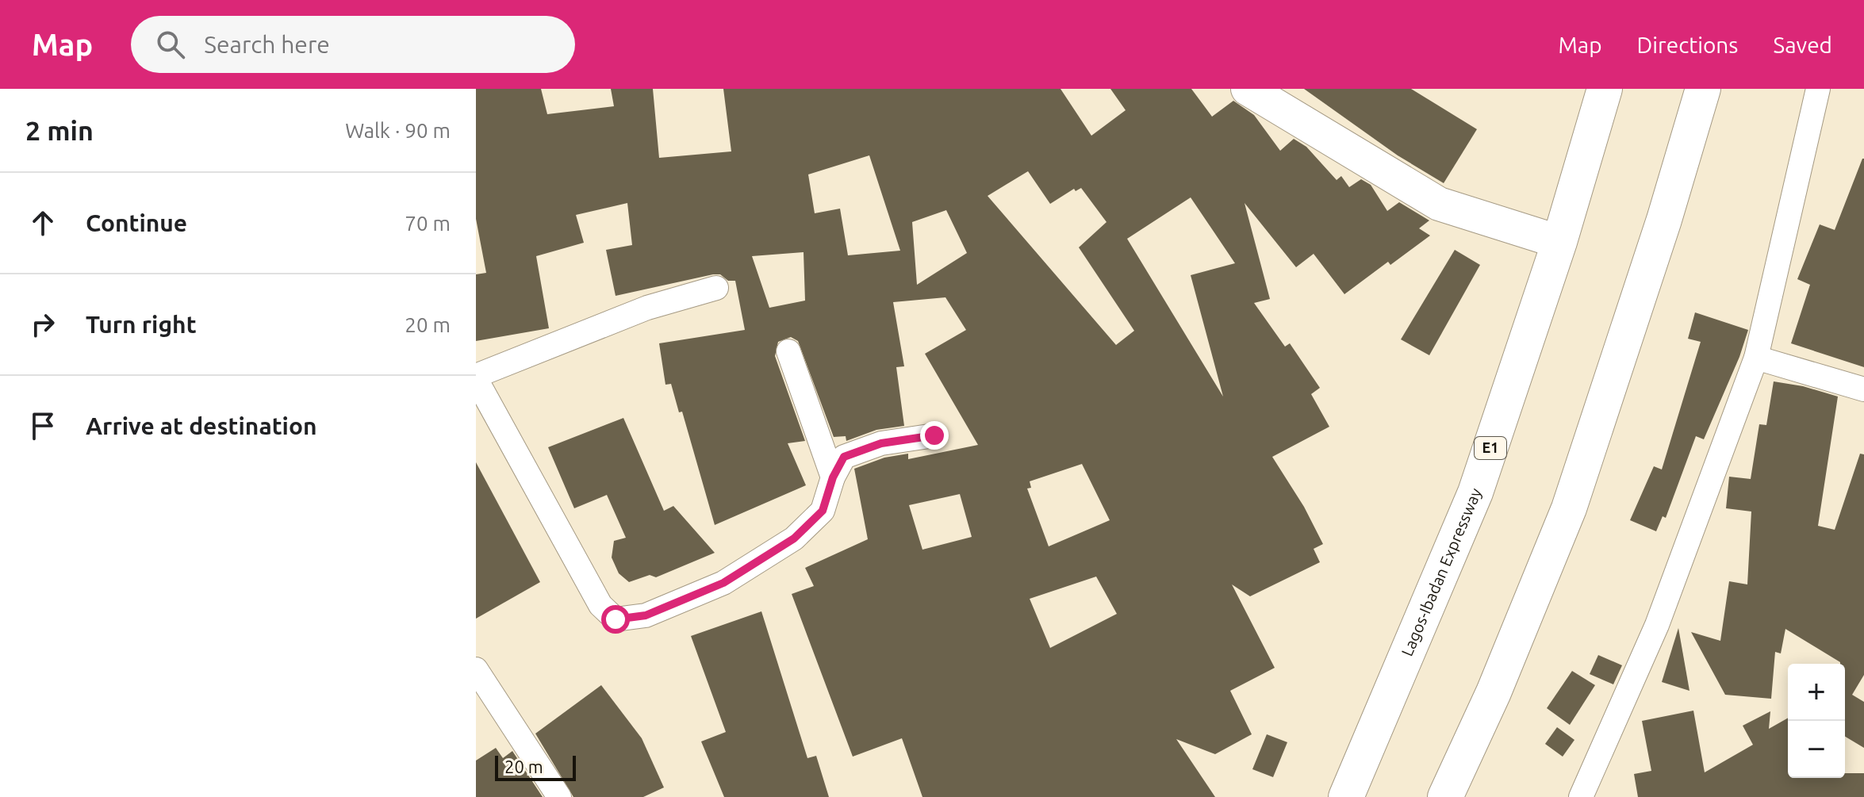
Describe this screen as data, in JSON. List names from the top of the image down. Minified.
{"streets":{"highway":["E1","Lagos-Ibadan Expressway"]},"scale_bar":"20 m","page":{"header":"Map","search":"Search here","nav":["Map","Directions","Saved"],"heading":["2 min","Walk · 90 m"],"list":[["Continue","70 m"],["Turn right","20 m"],"Arrive at destination"],"map_buttons":["+","−"],"scale":"20 m"}}
